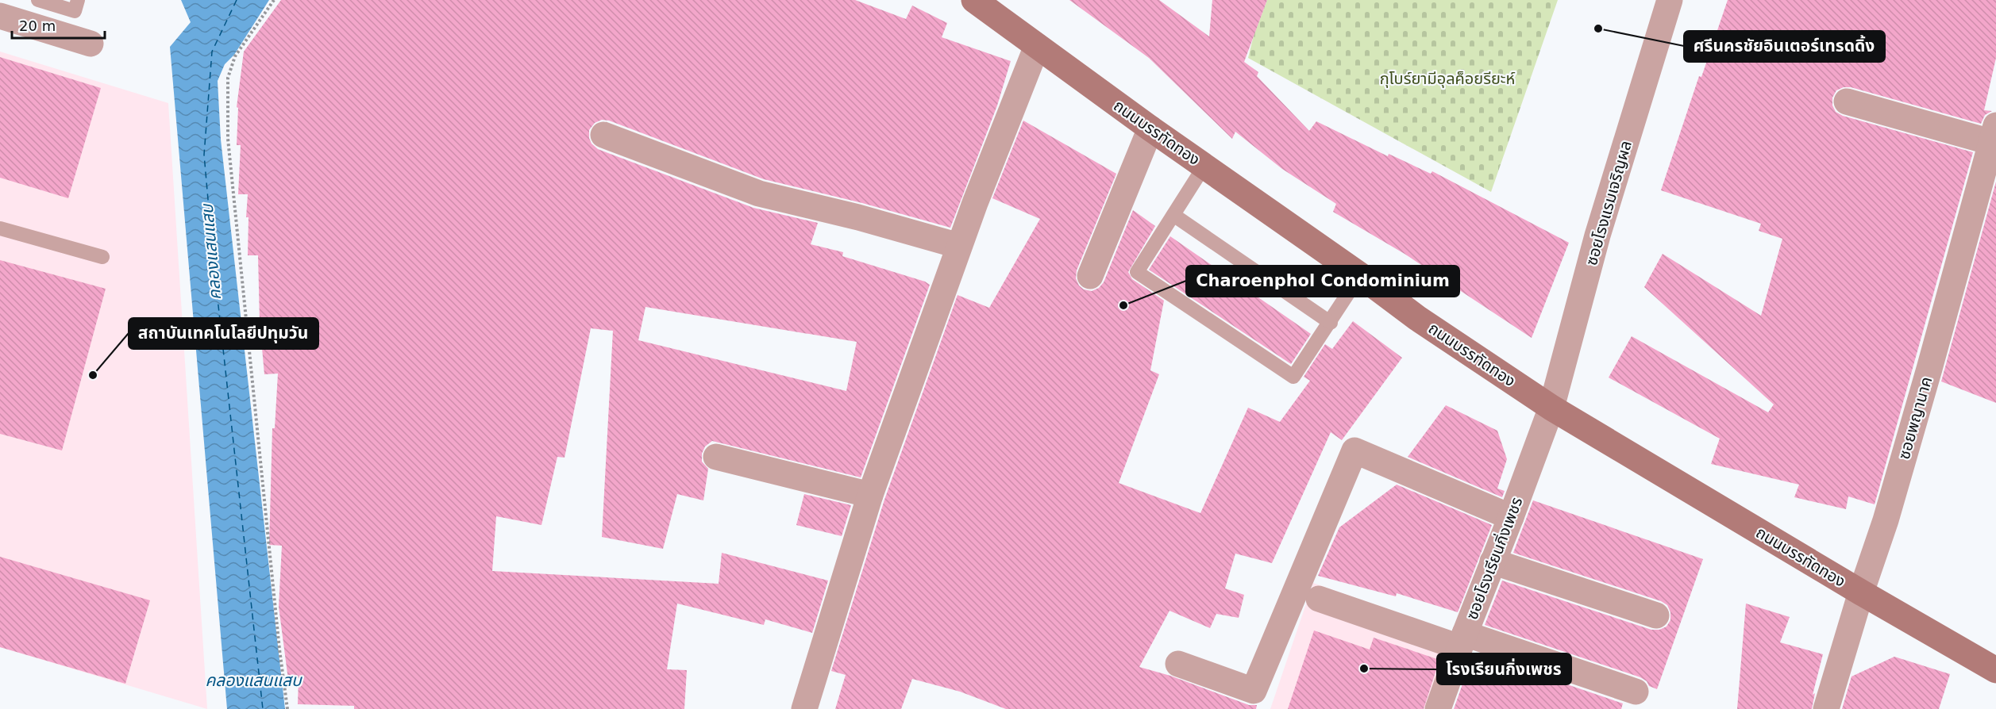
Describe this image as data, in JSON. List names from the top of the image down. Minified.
{"streets":{"main road":["ถนนบรรทัดทอง"],"street":["ซอยโรงแรมเจริญผล","ซอยพญานาค","ซอยโรงเรียนกิ่งเพชร"]},"crossings":[["ถนนบรรทัดทอง","ซอยโรงแรมเจริญผล"],["ถนนบรรทัดทอง","ซอยพญานาค"],["ถนนบรรทัดทอง","ซอยโรงเรียนกิ่งเพชร"],["ซอยโรงแรมเจริญผล","ซอยโรงเรียนกิ่งเพชร"]],"water":["คลองแสนแสบ"],"parks":["กุโบร์ยามีอุลค็อยรียะห์"],"places":["ศรีนครชัยอินเตอร์เทรดดิ้ง","Charoenphol Condominium","สถาบันเทคโนโลยีปทุมวัน","โรงเรียนกิ่งเพชร"],"scale_bar":"20 m"}
